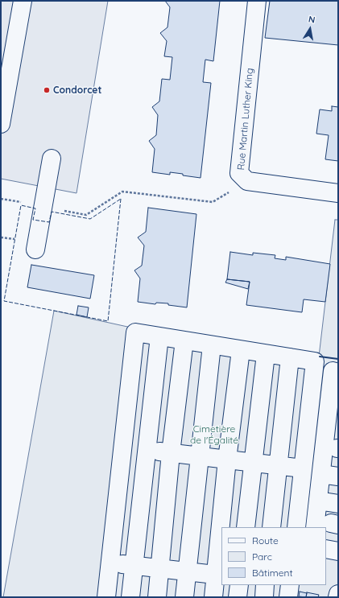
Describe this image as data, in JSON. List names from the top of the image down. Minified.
{"streets":{"street":["Rue Martin Luther King"]},"parks":["Cimetière de l'Égalité"],"places":["Condorcet"],"legend":["Route","Parc","Bâtiment"],"north":"top"}
